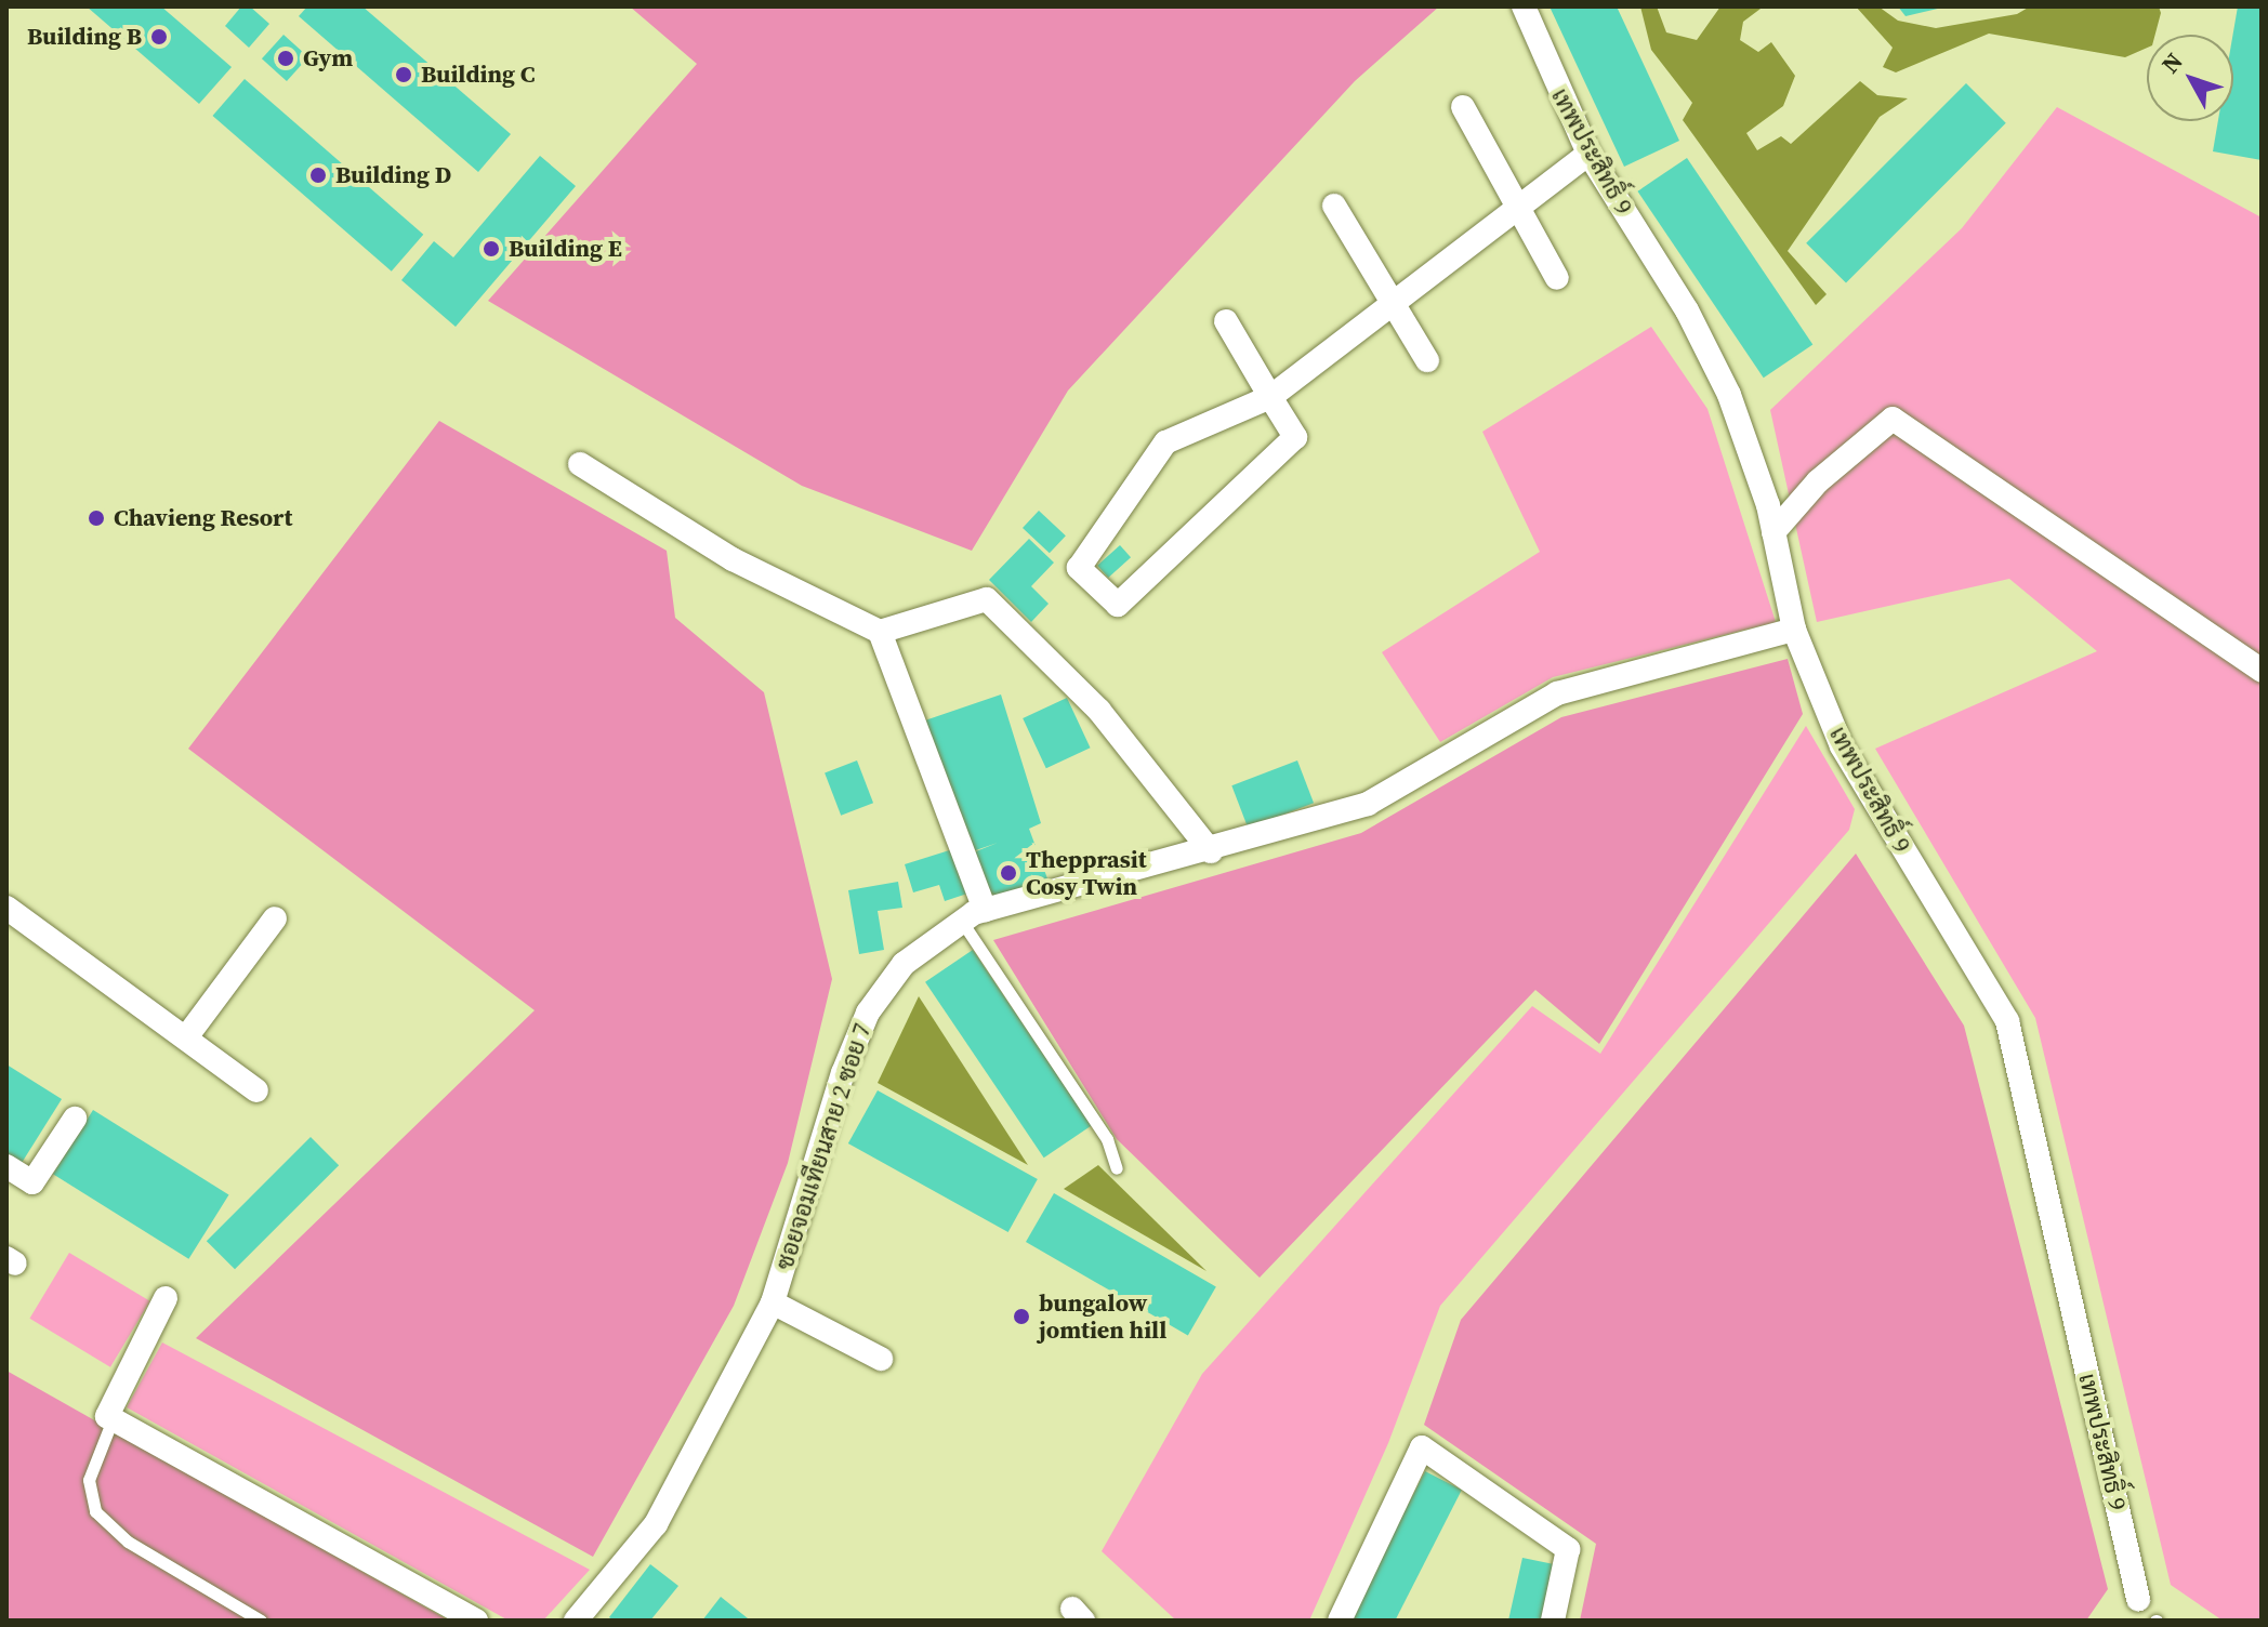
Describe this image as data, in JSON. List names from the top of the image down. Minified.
{"streets":{"street":["เทพประสิทธิ์ 9","ซอยจอมเทียนสาย 2 ซอย 7"]},"crossings":[["เทพประสิทธิ์ 9","ซอยจอมเทียนสาย 2 ซอย 7"]],"places":["Building B","Gym","Building C","Building D","Building E","Chavieng Resort","Thepprasit Cosy Twin","bungalow jomtien hill"],"north":"top left"}
